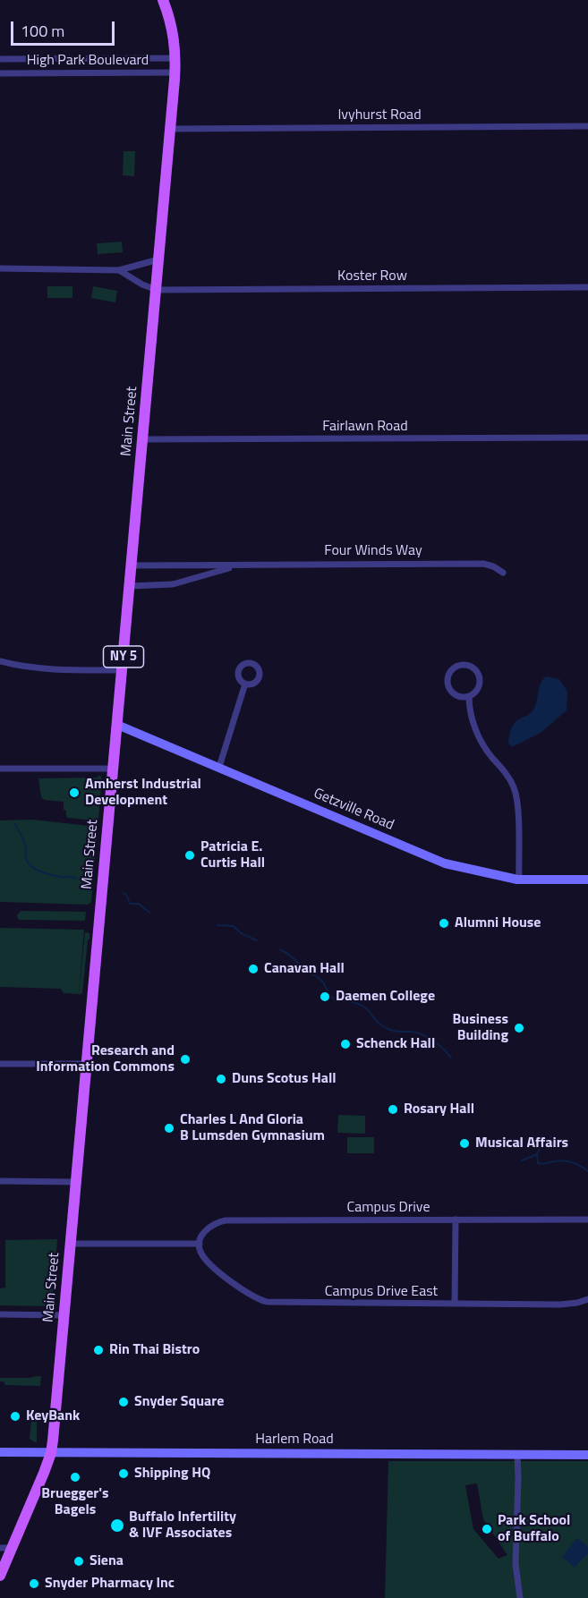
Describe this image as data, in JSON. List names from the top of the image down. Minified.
{"streets":{"main road":["Main Street","NY 5","Getzville Road","Harlem Road"],"street":["High Park Boulevard","Ivyhurst Road","Koster Row","Fairlawn Road","Four Winds Way","Campus Drive","Campus Drive East"]},"crossings":[["High Park Boulevard","Main Street"],["Ivyhurst Road","Main Street"],["Koster Row","Main Street"],["Main Street","Fairlawn Road"],["Main Street","Four Winds Way"],["Main Street","Getzville Road"],["Main Street","Harlem Road"],["Campus Drive","Campus Drive East"]],"places":["Amherst Industrial Development","Patricia E. Curtis Hall","Alumni House","Canavan Hall","Daemen College","Business Building","Schenck Hall","Research and Information Commons","Duns Scotus Hall","Rosary Hall","Charles L And Gloria B Lumsden Gymnasium","Musical Affairs","Rin Thai Bistro","Snyder Square","KeyBank","Shipping HQ","Bruegger's Bagels","Buffalo Infertility & IVF Associates","Park School of Buffalo","Siena","Snyder Pharmacy Inc"],"scale_bar":"100 m"}
